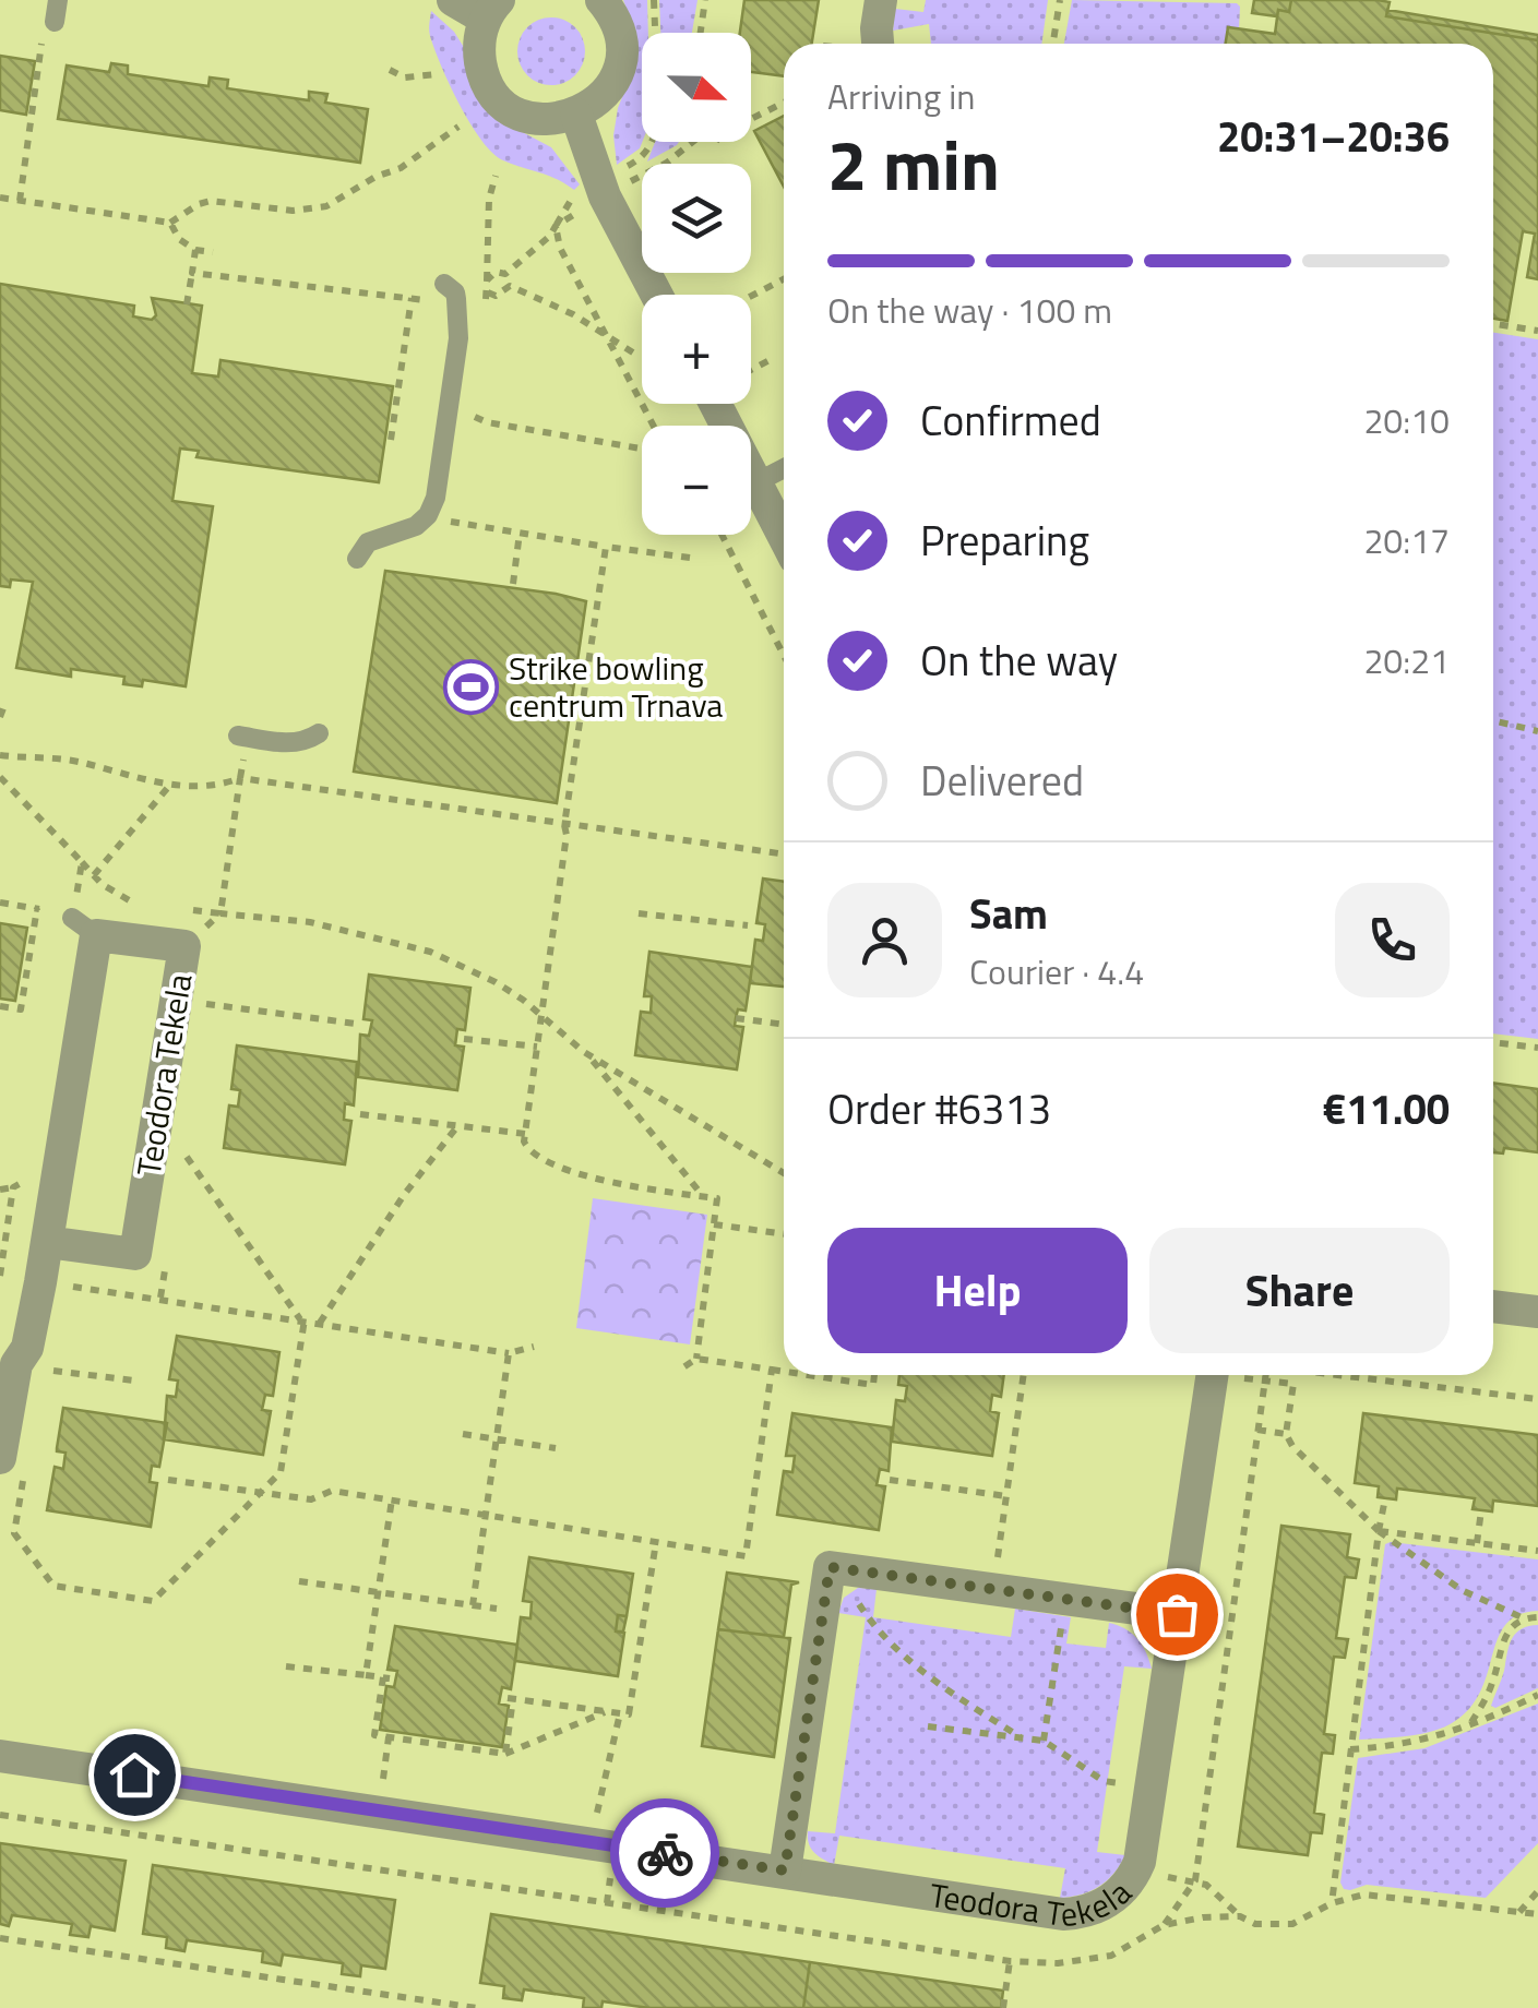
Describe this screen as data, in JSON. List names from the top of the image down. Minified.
{"streets":{"street":["Teodora Tekela"]},"places":{"sports":["Strike bowling centrum Trnava"]},"north":"right","page":{"map_buttons":["+","−"],"heading":["2 min","Arriving in","20:31–20:36"],"panel":["Sam","Courier · 4.4","Order #6313","€11.00"],"bar":"On the way · 100 m","list":[["Confirmed","20:10"],["Preparing","20:17"],["On the way","20:21"],"Delivered"],"buttons":["Help","Share"]}}
